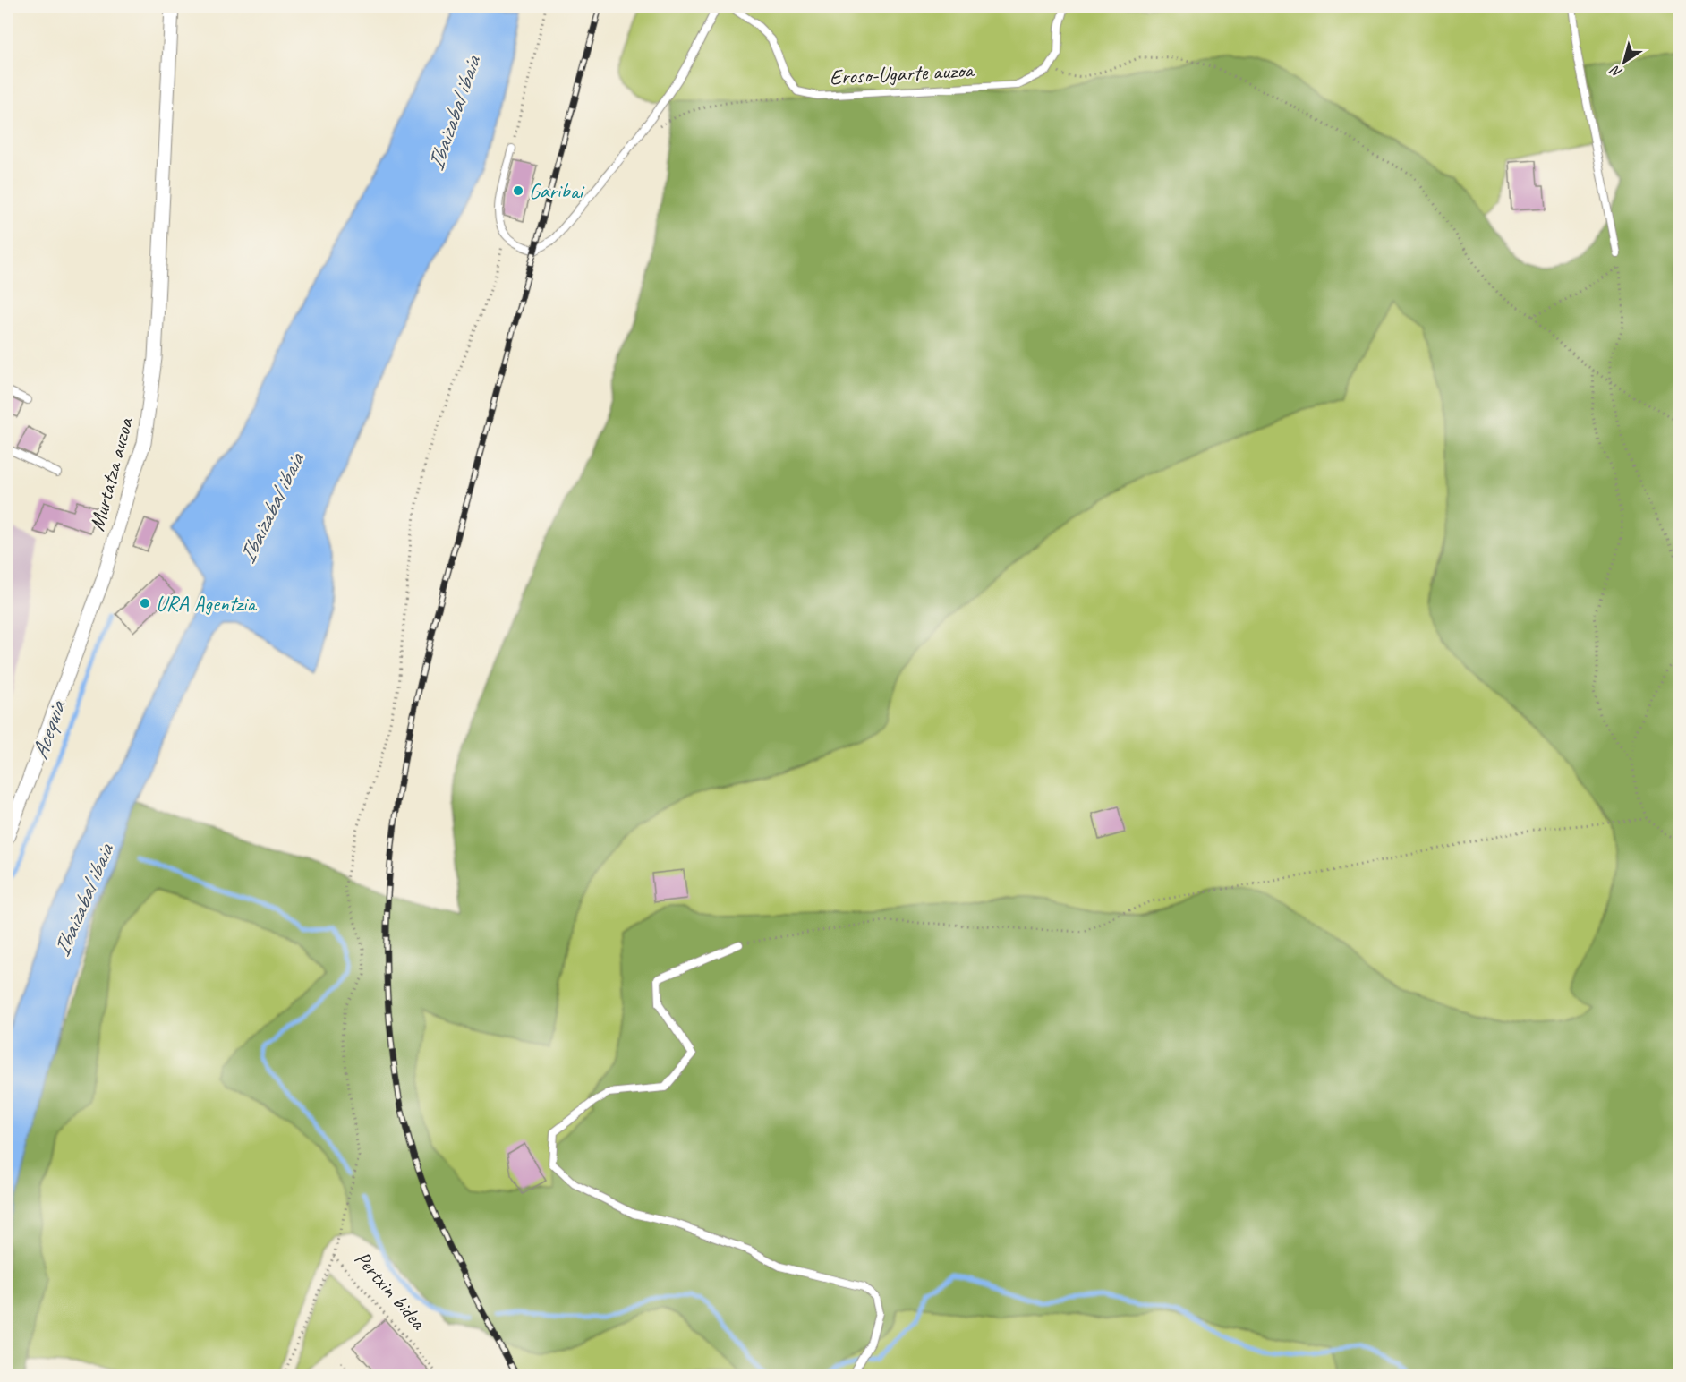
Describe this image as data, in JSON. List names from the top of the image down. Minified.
{"streets":{"street":["Murtatza auzoa"],"lane":["Eroso-Ugarte auzoa"],"path":["Pertxin bidea"]},"water":["Ibaizabal ibaia","Acequia"],"places":["Garibai","URA Agentzia"],"north":"bottom left"}
